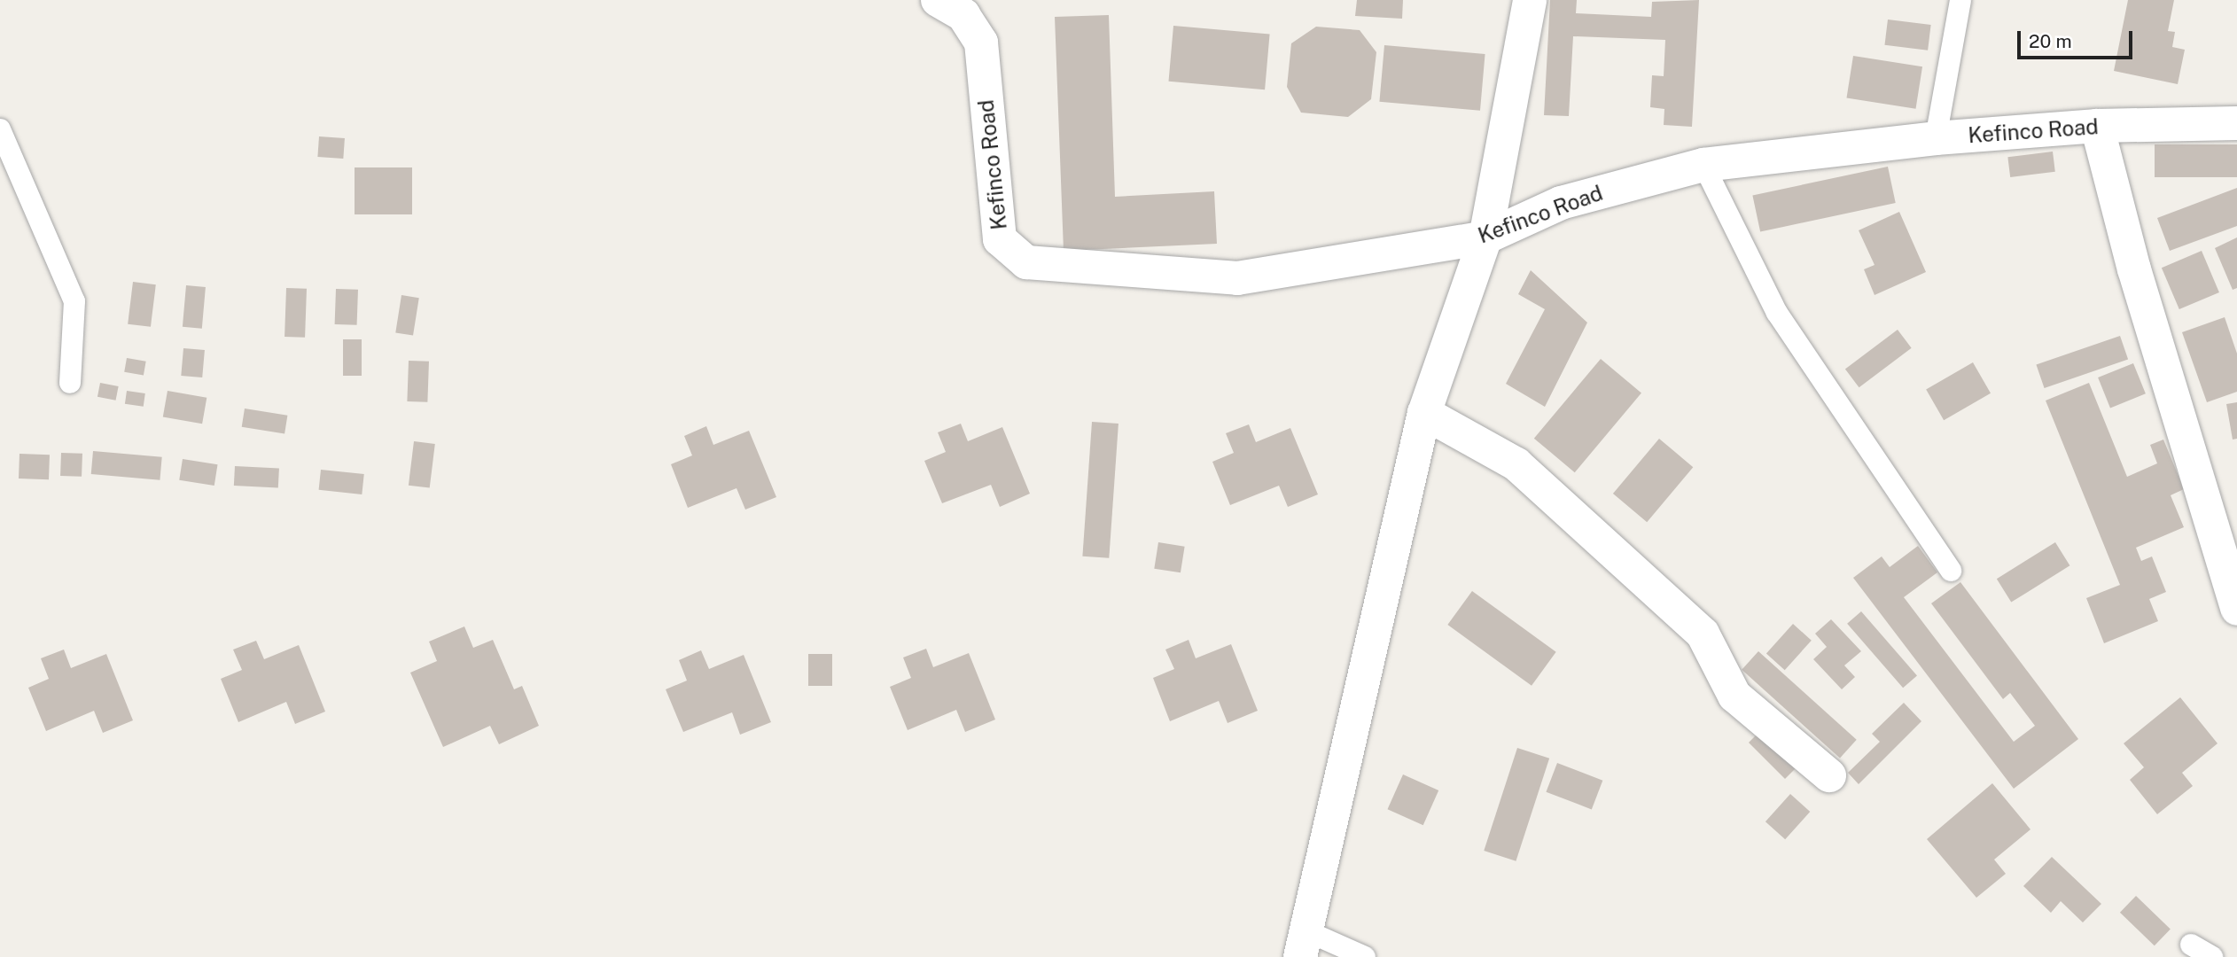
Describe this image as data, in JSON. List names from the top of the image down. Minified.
{"streets":{"street":["Kefinco Road"]},"scale_bar":"20 m"}
